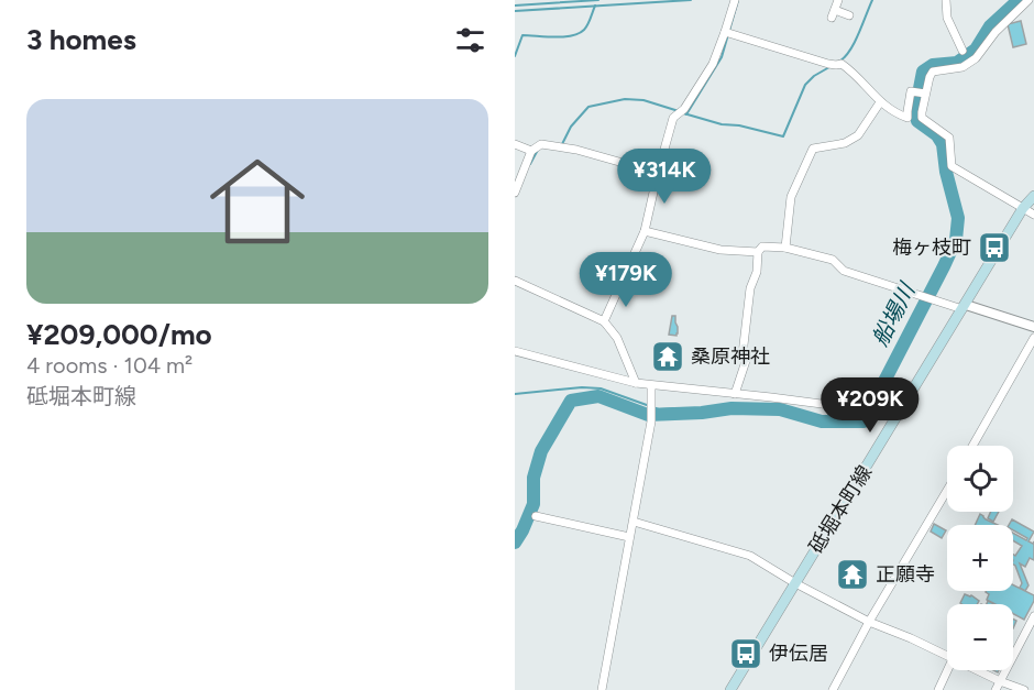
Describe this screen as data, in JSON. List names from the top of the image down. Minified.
{"streets":{"main road":["砥堀本町線"]},"water":["船場川"],"places":{"bus stop":["梅ヶ枝町","伊伝居"],"temple":["桑原神社","正願寺"]},"page":{"heading":"3 homes","list":[{"name":"¥209,000/mo","note":"4 rooms · 104 m² · 砥堀本町線"}],"price":["¥314K","¥179K","¥209K"],"map_buttons":["+","−"]}}
